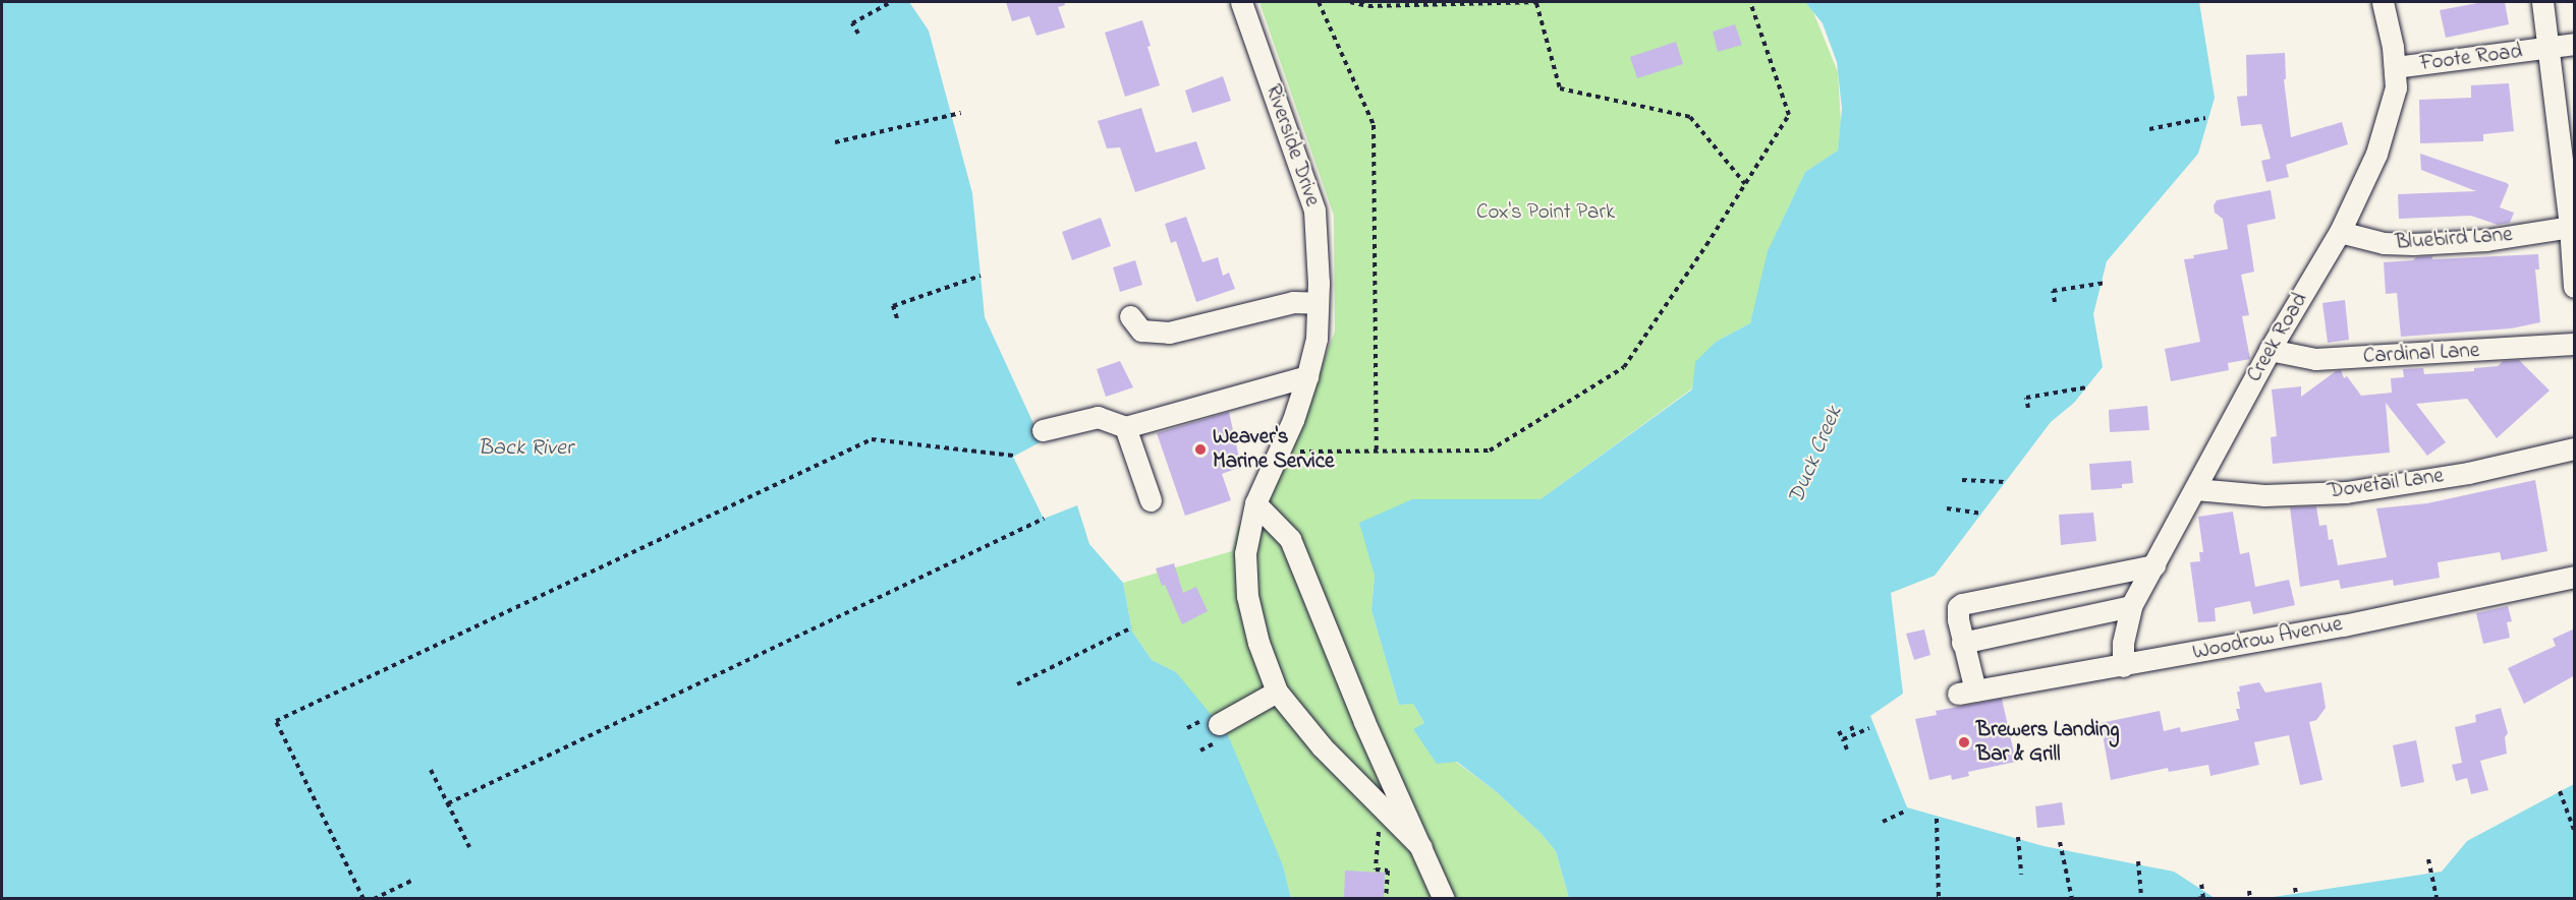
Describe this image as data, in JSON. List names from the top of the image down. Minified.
{"streets":{"street":["Foote Road","Riverside Drive","Bluebird Lane","Creek Road","Cardinal Lane","Dovetail Lane","Woodrow Avenue"]},"crossings":[["Foote Road","Creek Road"],["Bluebird Lane","Creek Road"],["Creek Road","Cardinal Lane"],["Creek Road","Dovetail Lane"],["Creek Road","Woodrow Avenue"]],"water":["Back River","Duck Creek"],"parks":["Cox's Point Park"],"places":["Weaver's Marine Service","Brewers Landing Bar & Grill"]}
